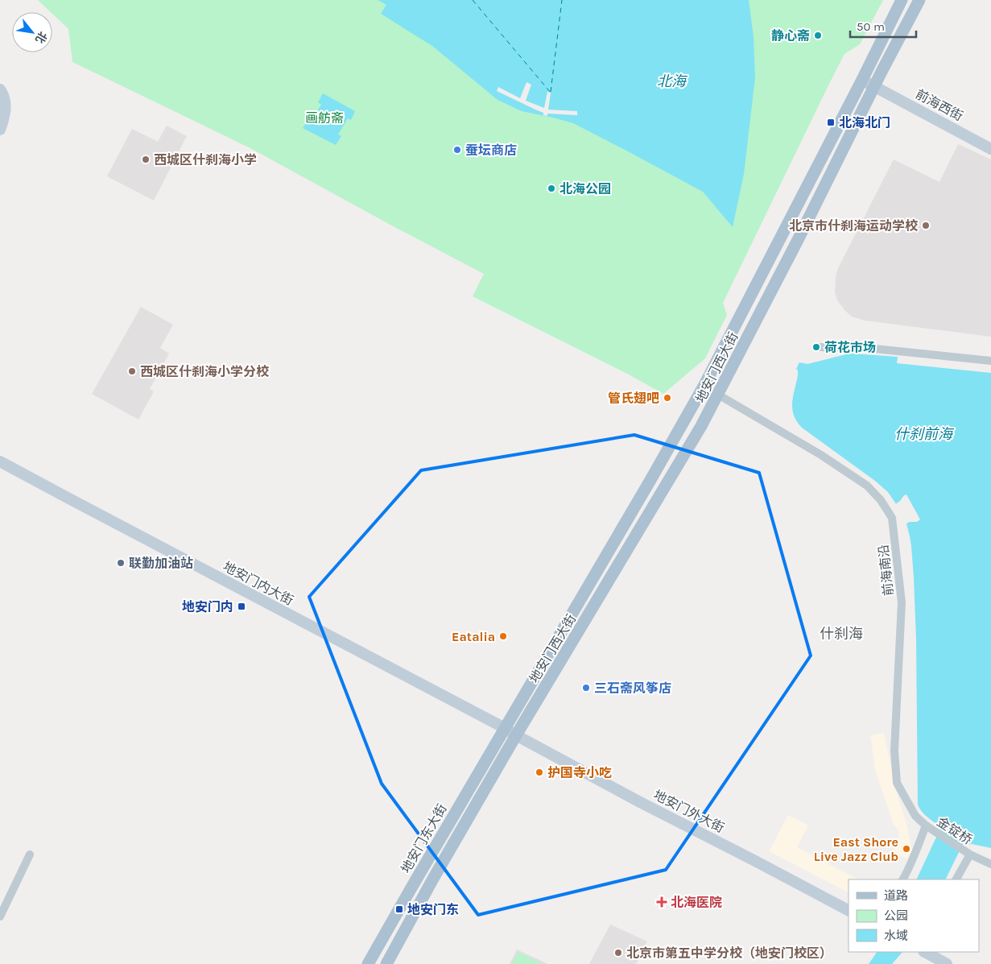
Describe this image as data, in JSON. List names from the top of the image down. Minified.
{"streets":{"main road":["前海西街","地安门西大街","地安门内大街","地安门外大街","地安门东大街"],"street":["前海南沿","金锭桥"]},"crossings":[["前海西街","地安门西大街"],["地安门西大街","前海南沿"],["地安门西大街","地安门内大街"],["地安门西大街","地安门外大街"],["地安门西大街","地安门东大街"],["前海南沿","金锭桥"],["地安门内大街","地安门外大街"],["地安门内大街","地安门东大街"]],"districts":["什刹海"],"water":["北海","什刹前海"],"parks":["画舫斋"],"places":{"other":["静心斋","蚕坛商店","西城区什刹海小学","北海公园","北京市什刹海运动学校","荷花市场","西城区什刹海小学分校","管氏翅吧","联勤加油站","Eatalia","三石斋风筝店","护国寺小吃","East Shore Live Jazz Club","北京市第五中学分校（地安门校区）"],"transit":["北海北门","地安门内","地安门东"],"health":["北海医院"]},"legend":["道路","公园","水域"],"scale_bar":"50 m","north":"bottom right"}
